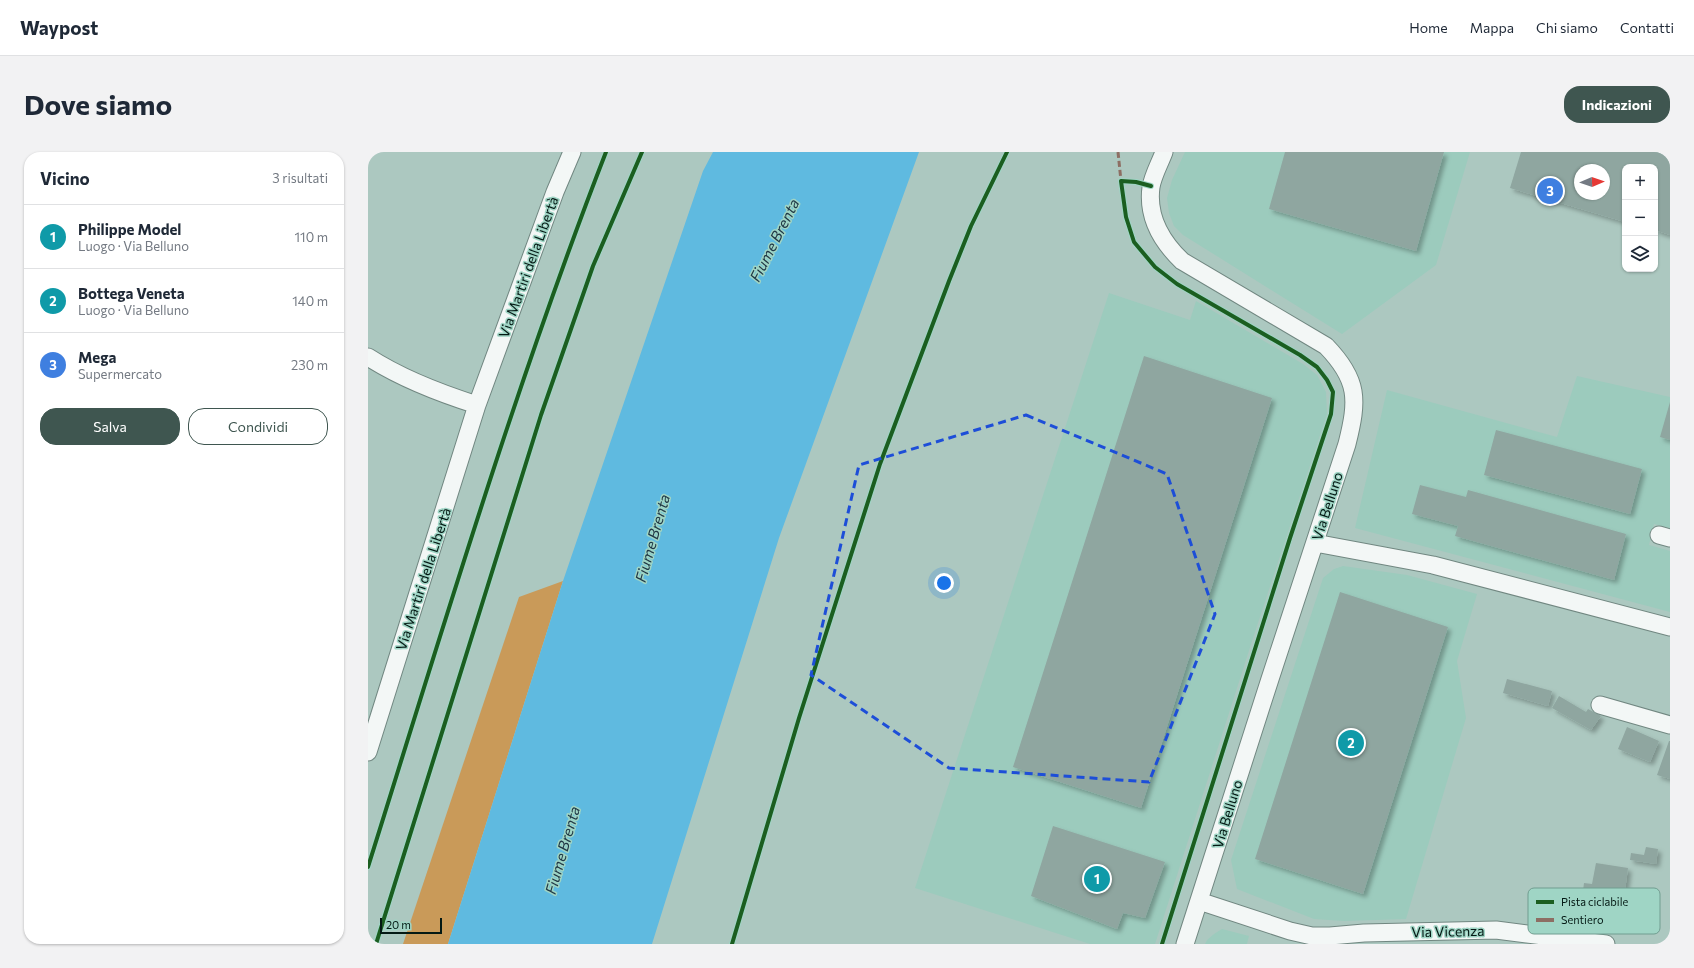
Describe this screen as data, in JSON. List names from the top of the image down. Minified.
{"streets":{"street":["Via Martiri della Libertà","Via Belluno","Via Vicenza"]},"crossings":[["Via Belluno","Via Vicenza"]],"water":["Fiume Brenta"],"legend":["Pista ciclabile","Sentiero"],"scale_bar":"20 m","north":"right","page":{"header":"Waypost","nav":["Home","Mappa","Chi siamo","Contatti"],"buttons":["Indicazioni",["Salva","Condividi"]],"title":"Dove siamo","heading":["Vicino","3 risultati"],"map_buttons":["+","−"],"pins":["3","2","1"],"list":[{"mark":"1","name":"Philippe Model","note":"Luogo · Via Belluno","value":"110 m"},{"mark":"2","name":"Bottega Veneta","note":"Luogo · Via Belluno","value":"140 m"},{"mark":"3","name":"Mega","note":"Supermercato","value":"230 m"}],"scale":"20 m"}}
